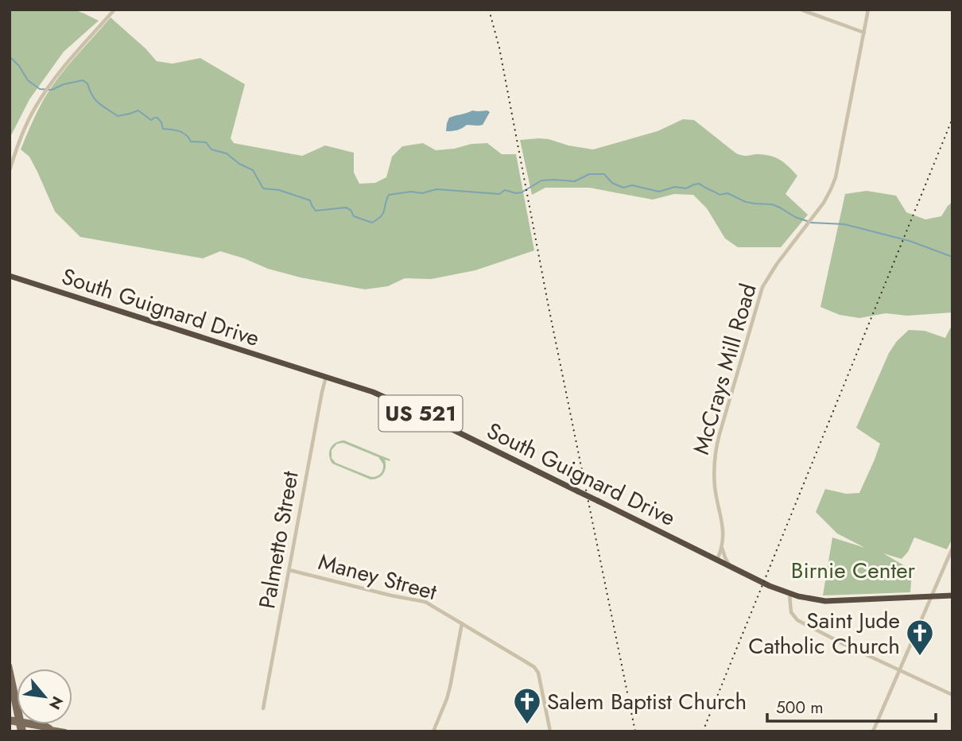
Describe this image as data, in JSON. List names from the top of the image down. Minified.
{"streets":{"highway":["South Guignard Drive","US 521"],"street":["McCrays Mill Road","Palmetto Street","Maney Street"]},"crossings":[["South Guignard Drive","McCrays Mill Road"],["South Guignard Drive","Palmetto Street"],["Palmetto Street","Maney Street"]],"parks":["Birnie Center"],"places":{"church":["Saint Jude Catholic Church","Salem Baptist Church"]},"scale_bar":"500 m","north":"bottom right"}
